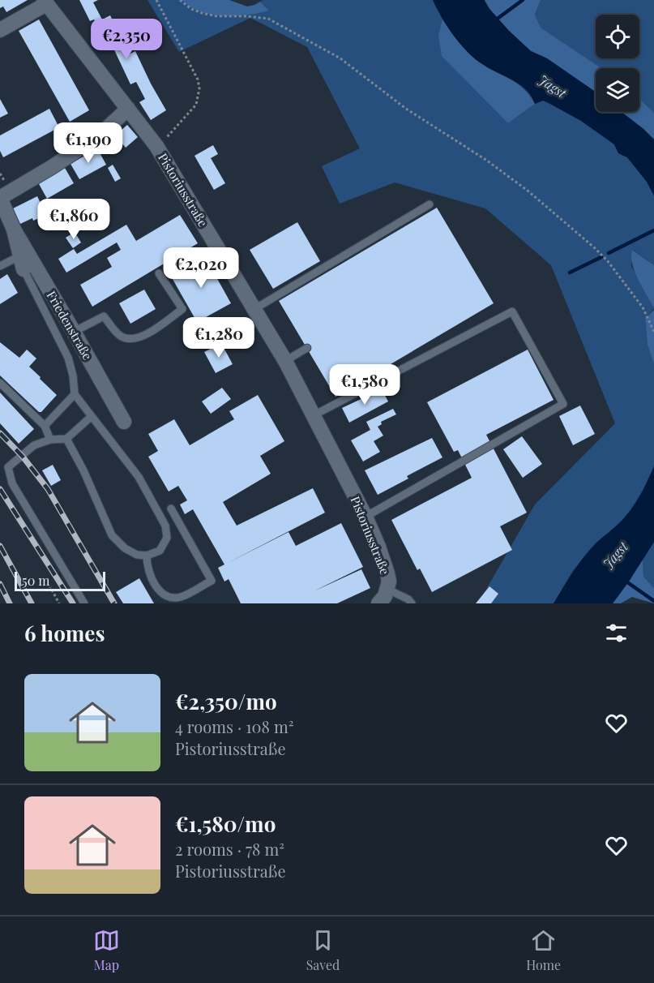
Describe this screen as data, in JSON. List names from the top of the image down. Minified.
{"streets":{"street":["Pistoriusstraße","Friedenstraße"]},"water":["Jagst"],"scale_bar":"50 m","page":{"price":["€2,350","€1,190","€1,860","€2,020","€1,280","€1,580"],"scale":"50 m","heading":"6 homes","list":[{"name":"€2,350/mo","note":"4 rooms · 108 m² · Pistoriusstraße"},{"name":"€1,580/mo","note":"2 rooms · 78 m² · Pistoriusstraße"}],"tabs":["Map","Saved","Home"]}}
